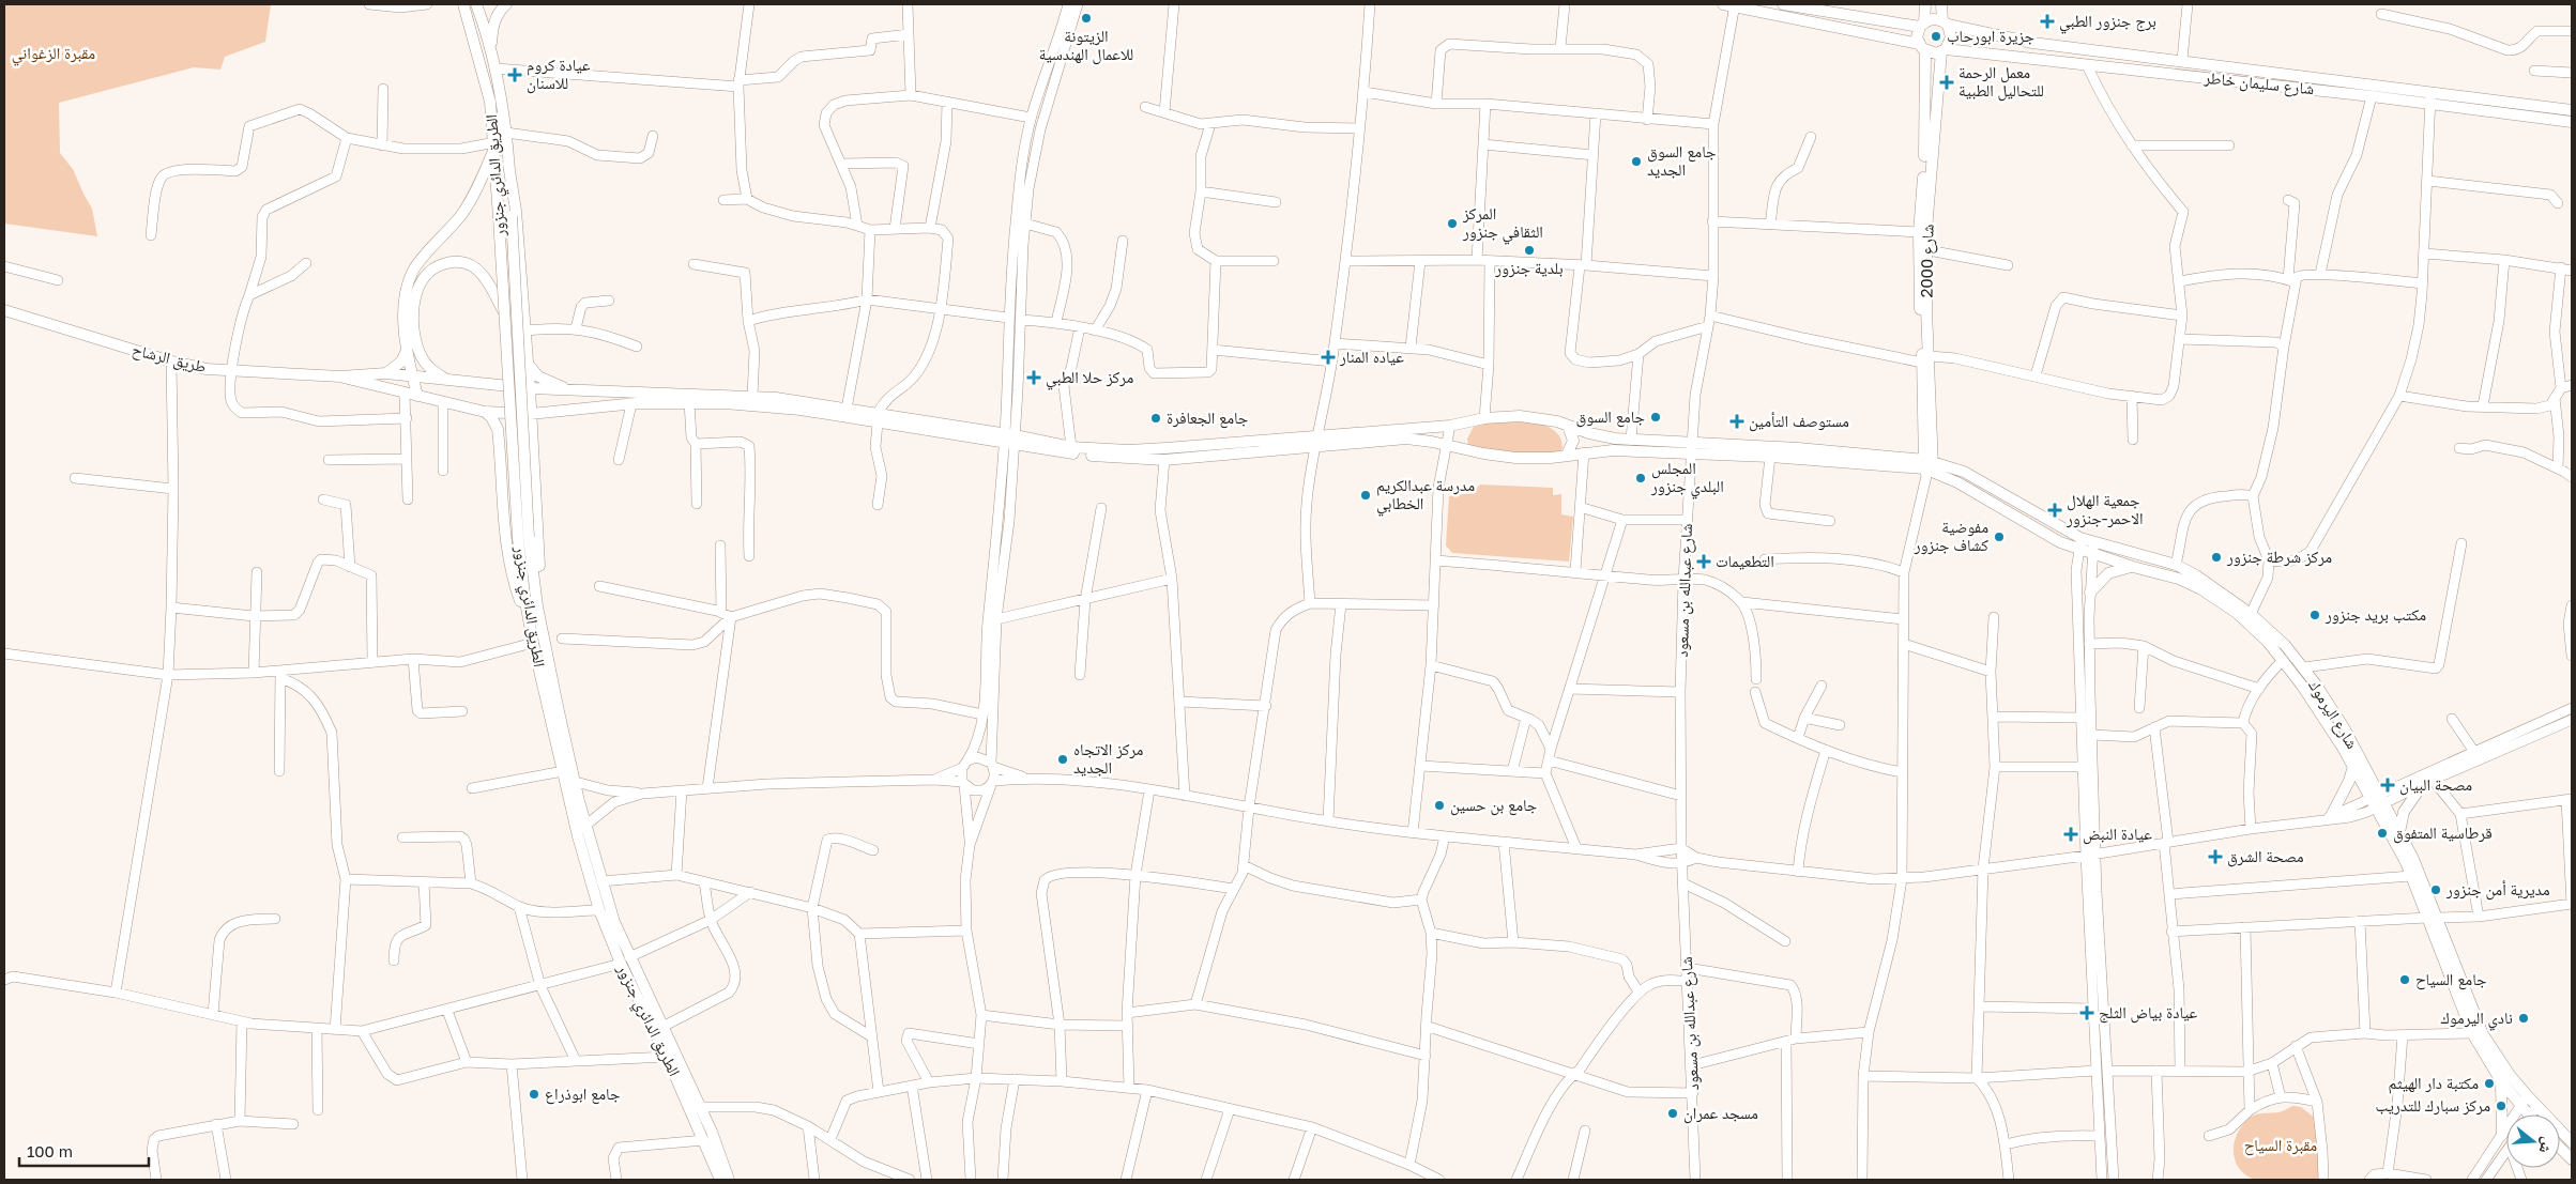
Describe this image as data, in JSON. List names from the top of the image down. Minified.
{"streets":{"main road":["شارع سليمان خاطر","الطريق الدائري جنزور","شارع 2000","طريق الرشاح","شارع اليرموك"],"street":["شارع عبدالله بن مسعود"]},"crossings":[["شارع سليمان خاطر","شارع 2000"],["شارع 2000","شارع اليرموك"]],"parks":["مقبرة الزغواني","مقبرة السياح"],"places":{"other":["الزيتونة للاعمال الهندسية","جزيرة ابورحاب","جامع السوق الجديد","المركز الثقافي جنزور","بلدية جنزور","جامع السوق","جامع الجعافرة","المجلس البلدي جنزور","مدرسة عبدالكريم الخطابي","مفوضية كشاف جنزور","مركز شرطة جنزور","مكتب بريد جنزور","مركز الاتجاه الجديد","جامع بن حسين","قرطاسية المتفوق","مديرية أمن جنزور","جامع السياح","نادي اليرموك","مكتبة دار الهيثم","جامع ابوذراع","مركز سبارك للتدريب","مسجد عمران"],"health":["برج جنزور الطبي","عيادة كروم للاسنان","معمل الرحمة للتحاليل الطبية","عياده المنار","مركز حلا الطبي","مستوصف التأمين","جمعية الهلال الاحمر-جنزور","التطعيمات","مصحة البيان","عيادة النبض","مصحة الشرق","عيادة بياض الثلج"]},"scale_bar":"100 m","north":"right"}
